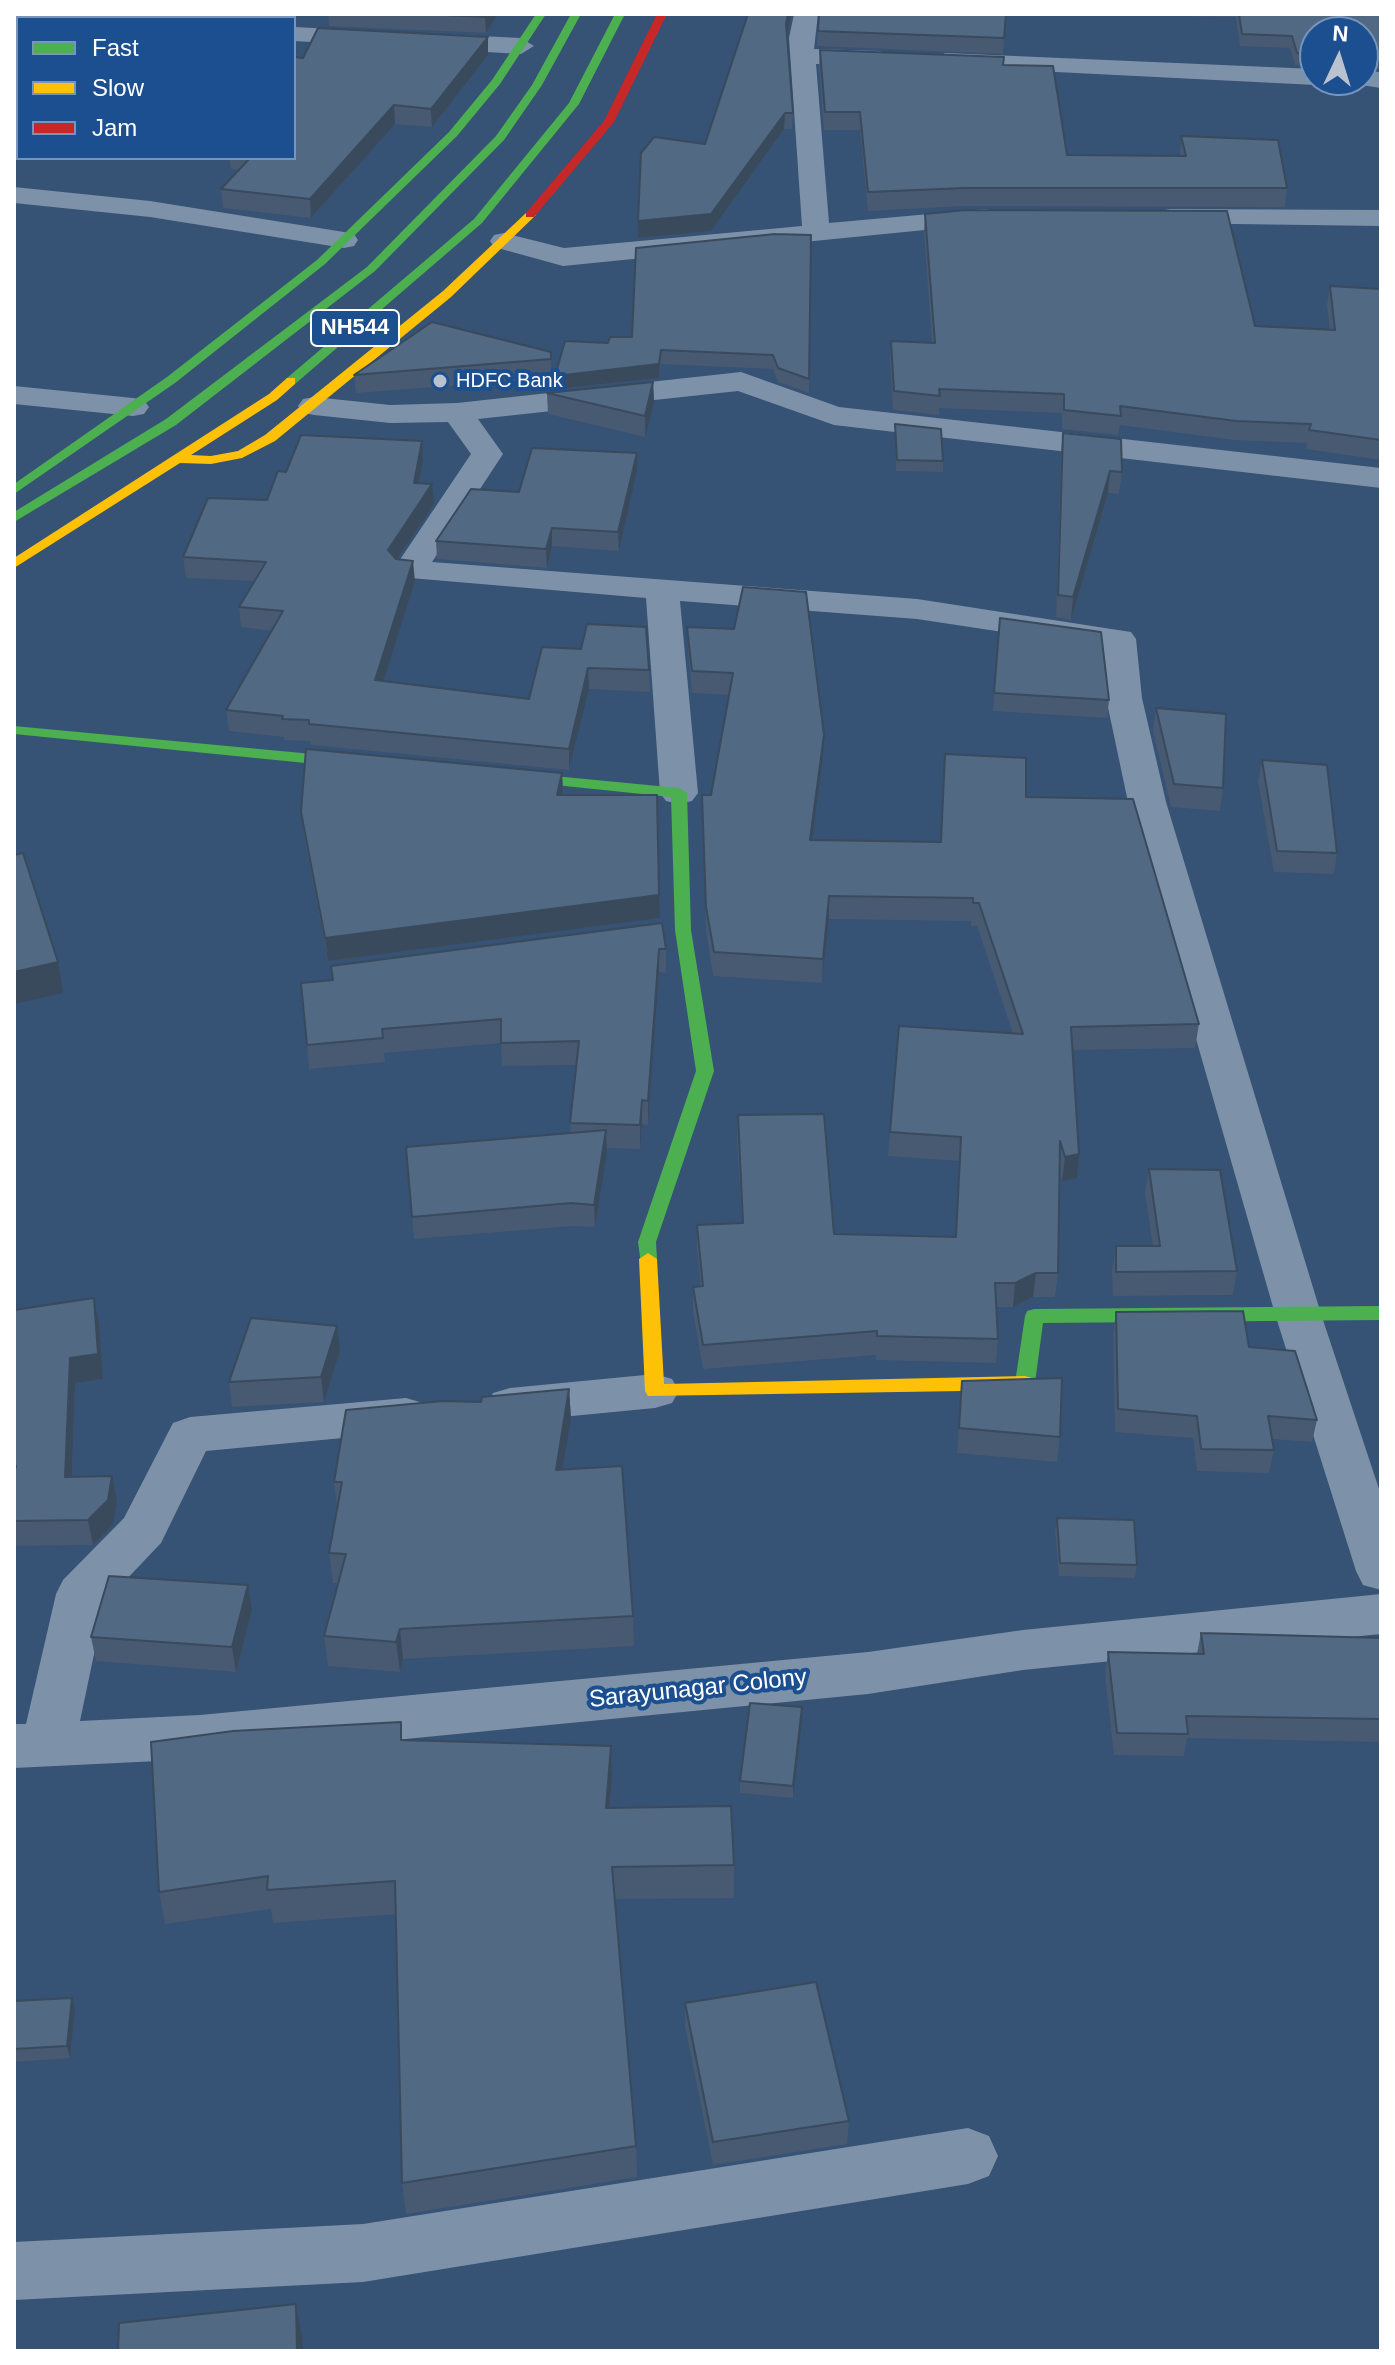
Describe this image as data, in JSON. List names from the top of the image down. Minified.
{"streets":{"main road":["NH544"],"street":["Sarayunagar Colony"]},"places":["HDFC Bank"],"legend":["Fast","Slow","Jam"],"north":"top"}
